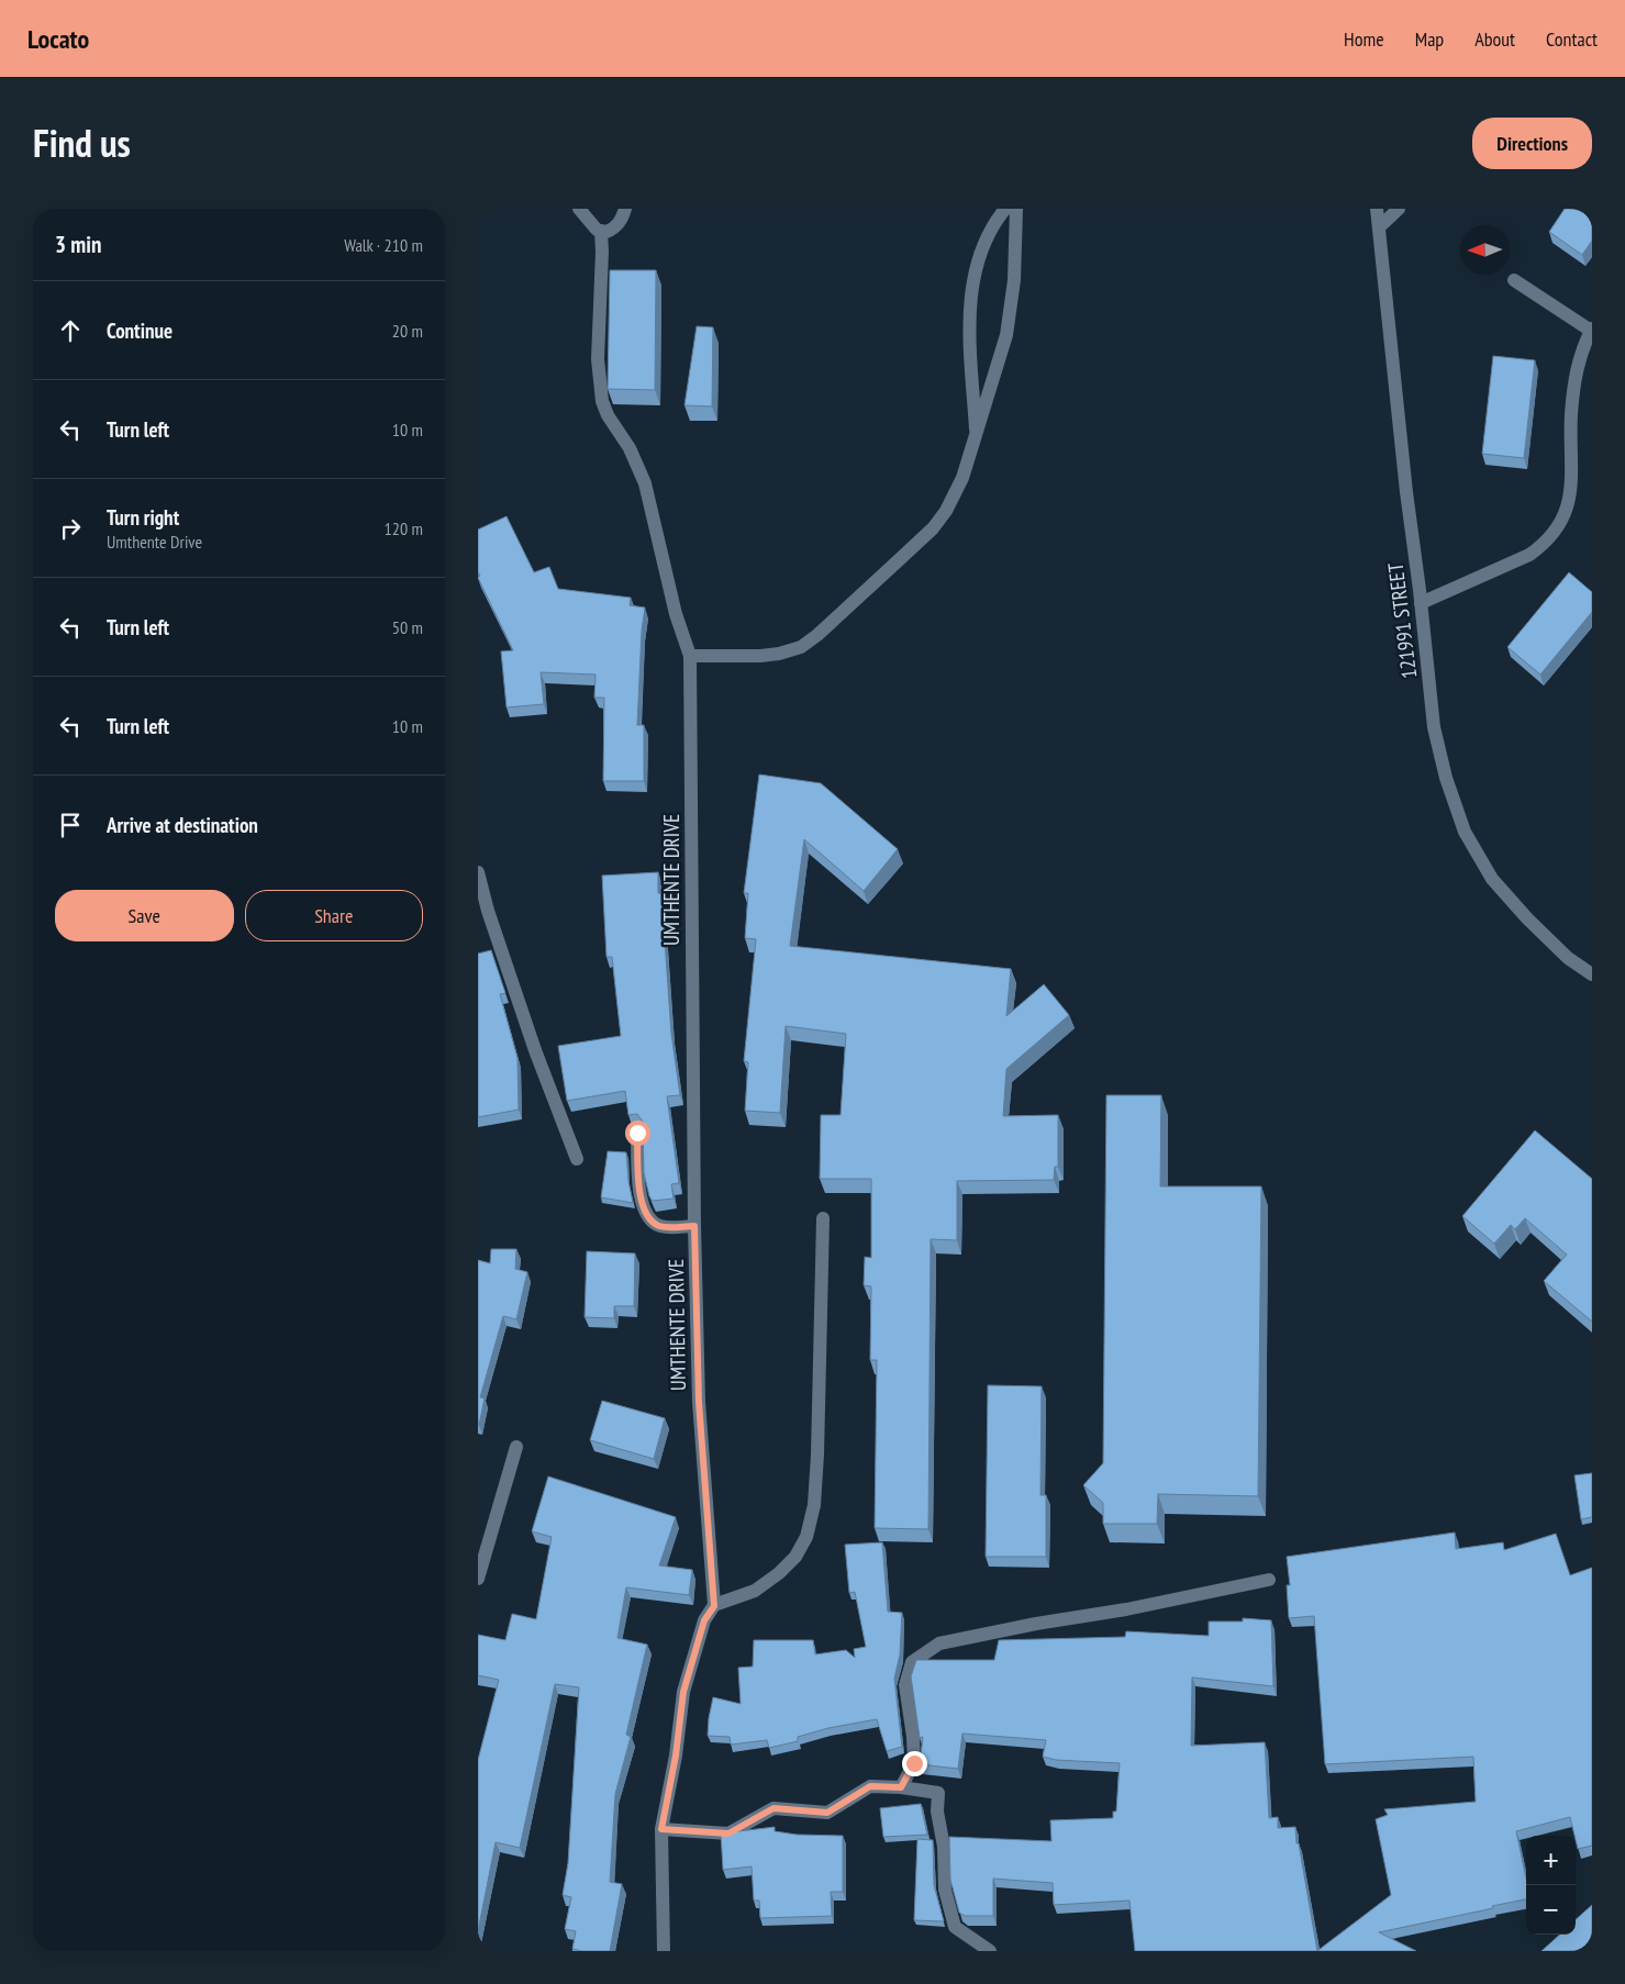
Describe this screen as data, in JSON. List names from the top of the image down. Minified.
{"streets":{"street":["121991 STREET","UMTHENTE DRIVE"]},"north":"left","page":{"header":"Locato","nav":["Home","Map","About","Contact"],"title":"Find us","buttons":["Directions",["Save","Share"]],"heading":["3 min","Walk · 210 m"],"list":[["Continue","20 m"],["Turn left","10 m"],["Turn right","Umthente Drive","120 m"],["Turn left","50 m"],["Turn left","10 m"],"Arrive at destination"],"map_buttons":["+","−"]}}
